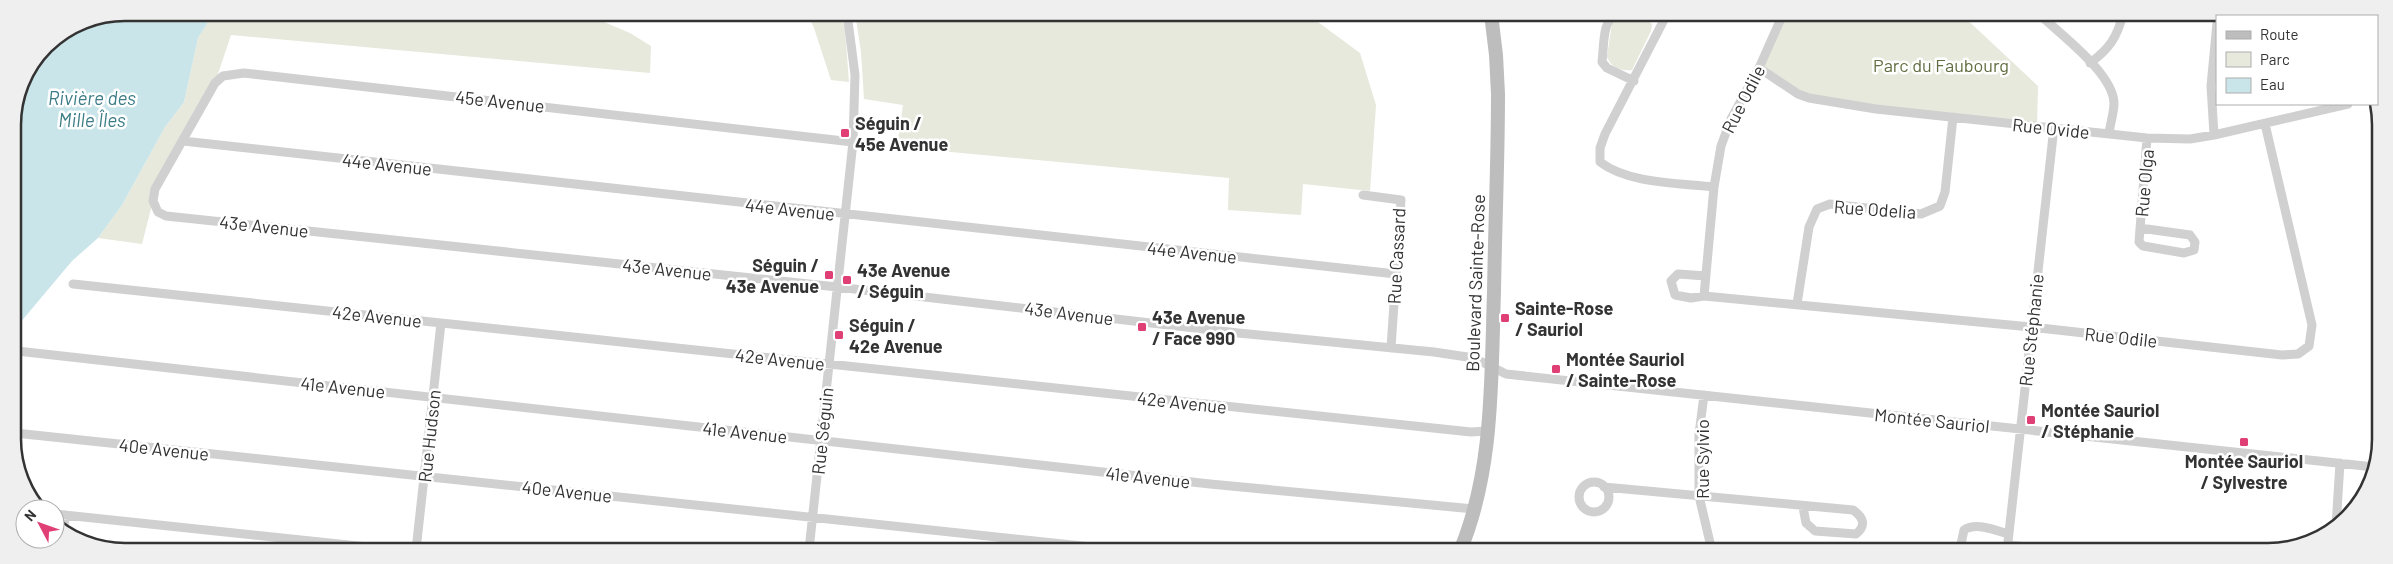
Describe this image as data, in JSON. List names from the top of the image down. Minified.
{"streets":{"street":["Rue Odile","45e Avenue","Rue Ovide","44e Avenue","Rue Olga","Rue Odelia","43e Avenue","Rue Cassard","Boulevard Sainte-Rose","42e Avenue","Rue Stéphanie","41e Avenue","Montée Sauriol","Rue Séguin","Rue Hudson","40e Avenue","Rue Sylvio"]},"crossings":[["Rue Odile","Rue Ovide"],["Rue Odile","Rue Odelia"],["Rue Odile","Rue Stéphanie"],["45e Avenue","44e Avenue"],["45e Avenue","43e Avenue"],["45e Avenue","Rue Séguin"],["Rue Ovide","Rue Olga"],["Rue Ovide","Rue Odelia"],["Rue Ovide","Rue Stéphanie"],["44e Avenue","43e Avenue"],["44e Avenue","Rue Cassard"],["44e Avenue","Rue Séguin"],["43e Avenue","Rue Cassard"],["43e Avenue","Boulevard Sainte-Rose"],["43e Avenue","Montée Sauriol"],["43e Avenue","Rue Séguin"],["Boulevard Sainte-Rose","42e Avenue"],["Boulevard Sainte-Rose","41e Avenue"],["Boulevard Sainte-Rose","Montée Sauriol"],["42e Avenue","Rue Séguin"],["42e Avenue","Rue Hudson"],["Rue Stéphanie","Montée Sauriol"],["41e Avenue","Rue Séguin"],["41e Avenue","Rue Hudson"],["Montée Sauriol","Rue Sylvio"],["Rue Séguin","40e Avenue"],["Rue Hudson","40e Avenue"]],"water":["Rivière des Mille Îles"],"parks":["Parc du Faubourg"],"places":{"transit":["Séguin / 45e Avenue","Séguin / 43e Avenue","43e Avenue / Séguin","Sainte-Rose / Sauriol","43e Avenue / Face 990","Séguin / 42e Avenue","Montée Sauriol / Sainte-Rose","Montée Sauriol / Stéphanie","Montée Sauriol / Sylvestre"]},"legend":["Route","Parc","Eau"],"north":"top left"}
